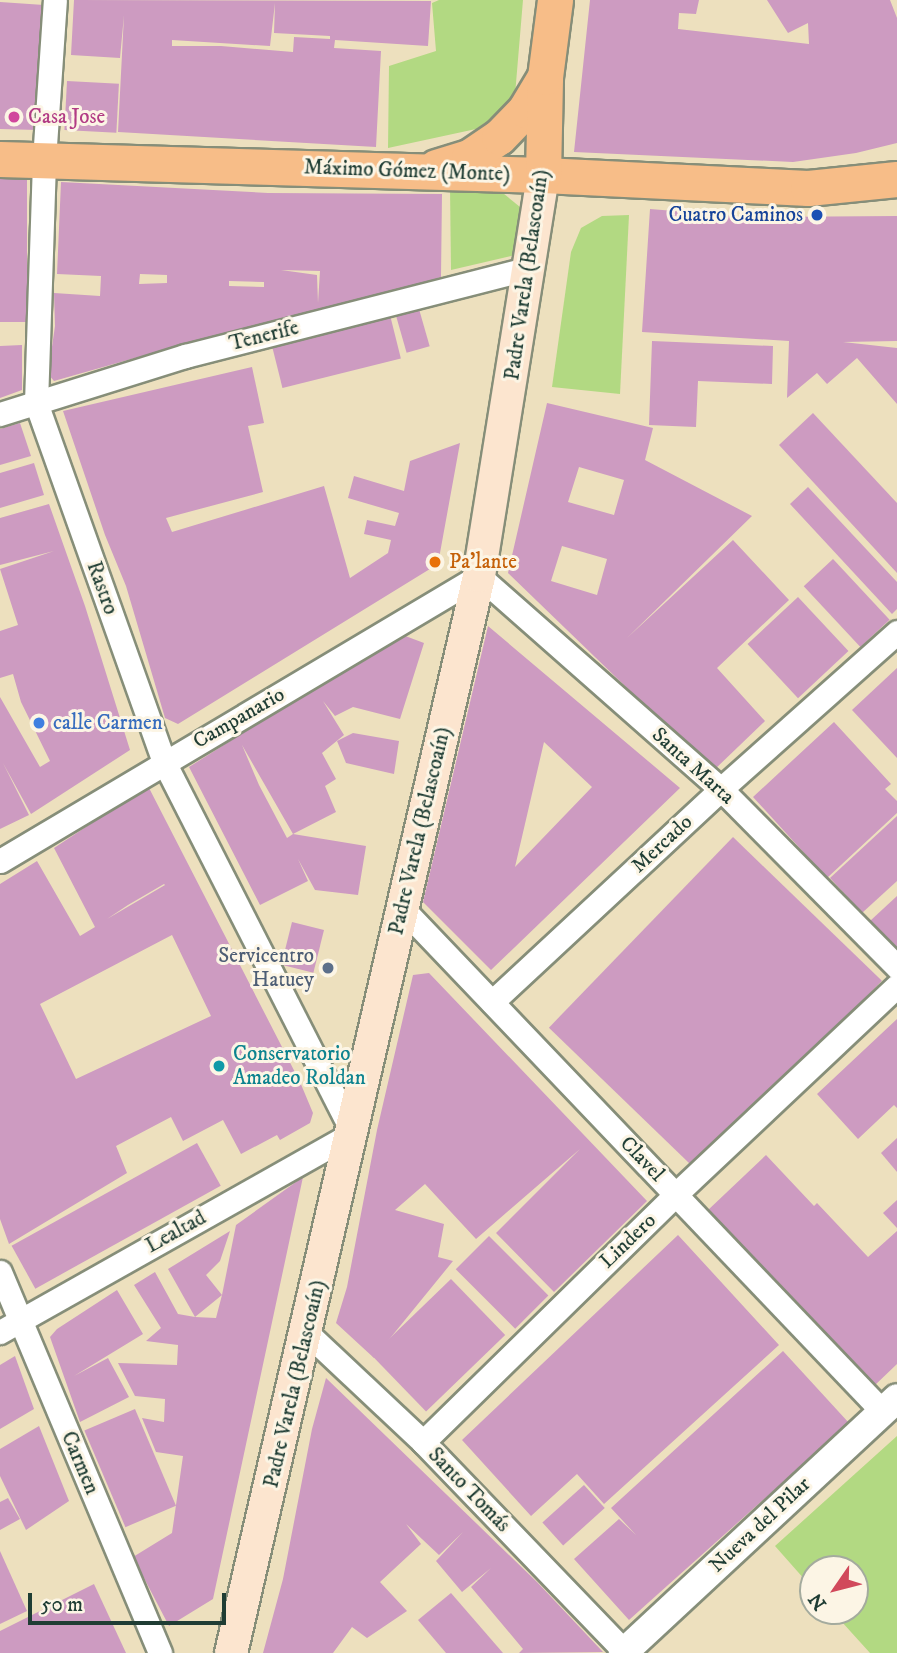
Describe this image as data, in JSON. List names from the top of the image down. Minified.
{"streets":{"main road":["Máximo Gómez (Monte)","Padre Varela (Belascoaín)"],"street":["Tenerife","Rastro","Campanario","Santa Marta","Mercado","Clavel","Lealtad","Lindero","Carmen","Santo Tomás","Nueva del Pilar"]},"crossings":[["Máximo Gómez (Monte)","Padre Varela (Belascoaín)"],["Máximo Gómez (Monte)","Rastro"],["Padre Varela (Belascoaín)","Tenerife"],["Padre Varela (Belascoaín)","Rastro"],["Padre Varela (Belascoaín)","Campanario"],["Padre Varela (Belascoaín)","Santa Marta"],["Padre Varela (Belascoaín)","Clavel"],["Padre Varela (Belascoaín)","Lealtad"],["Padre Varela (Belascoaín)","Santo Tomás"],["Tenerife","Rastro"],["Rastro","Campanario"],["Rastro","Lealtad"],["Campanario","Santa Marta"],["Santa Marta","Mercado"],["Mercado","Clavel"],["Clavel","Lindero"],["Clavel","Nueva del Pilar"],["Lealtad","Carmen"],["Lindero","Santo Tomás"],["Santo Tomás","Nueva del Pilar"]],"places":["Casa Jose","Cuatro Caminos","Pa'lante","calle Carmen","Servicentro Hatuey","Conservatorio Amadeo Roldan"],"scale_bar":"50 m","north":"bottom left"}
